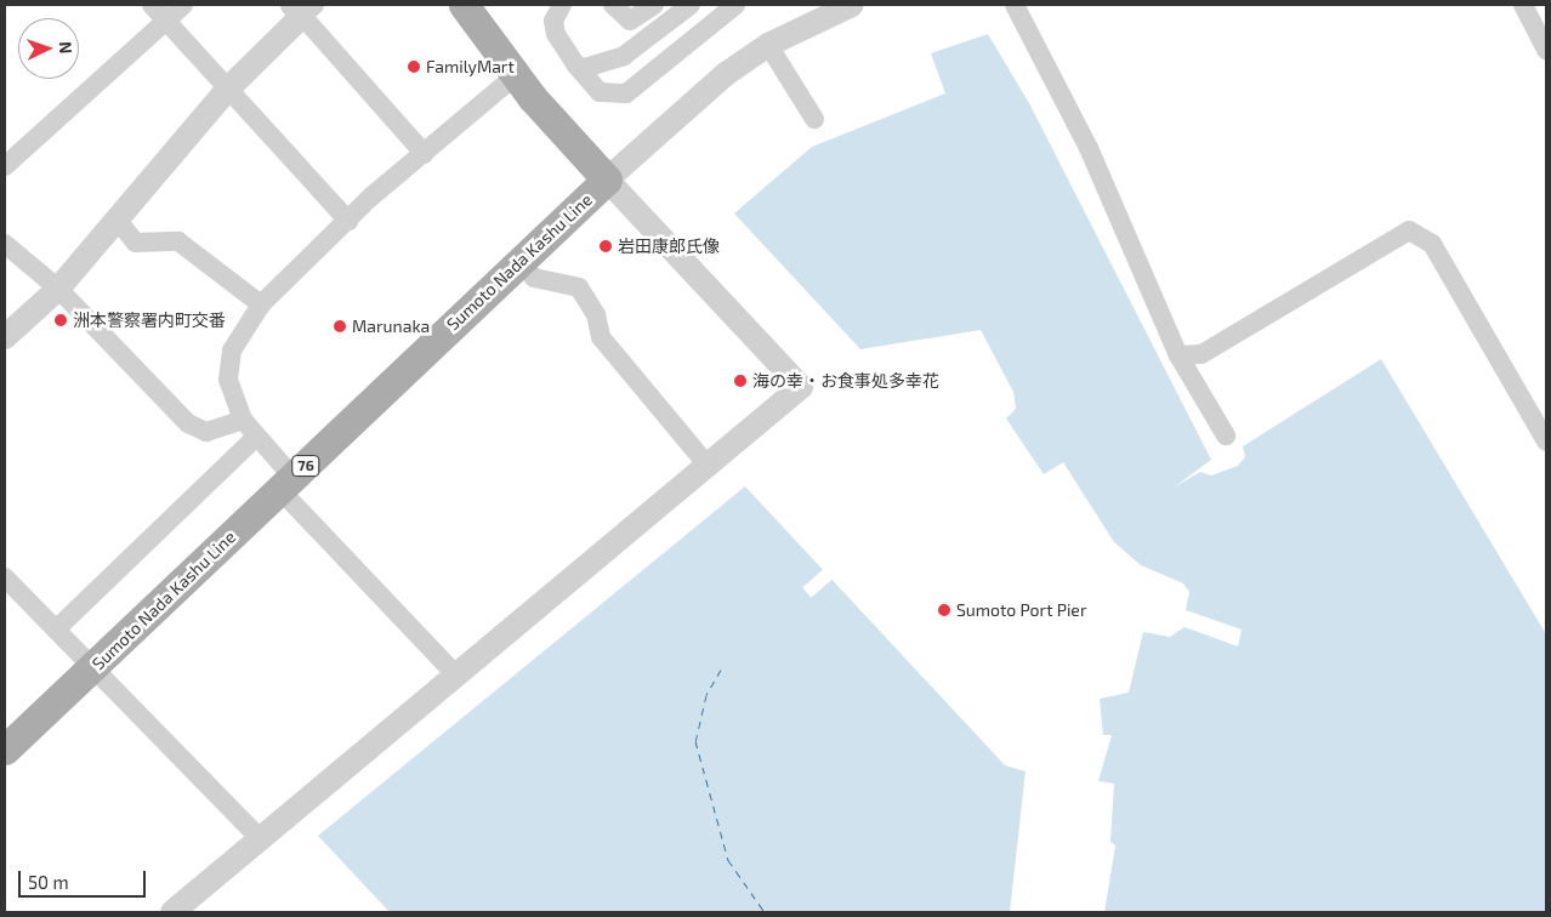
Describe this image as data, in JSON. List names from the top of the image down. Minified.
{"streets":{"main road":["Sumoto Nada Kashu Line","76"]},"places":["FamilyMart","岩田康郎氏像","洲本警察署内町交番","Marunaka","海の幸・お食事処多幸花","Sumoto Port Pier"],"scale_bar":"50 m","north":"right"}
